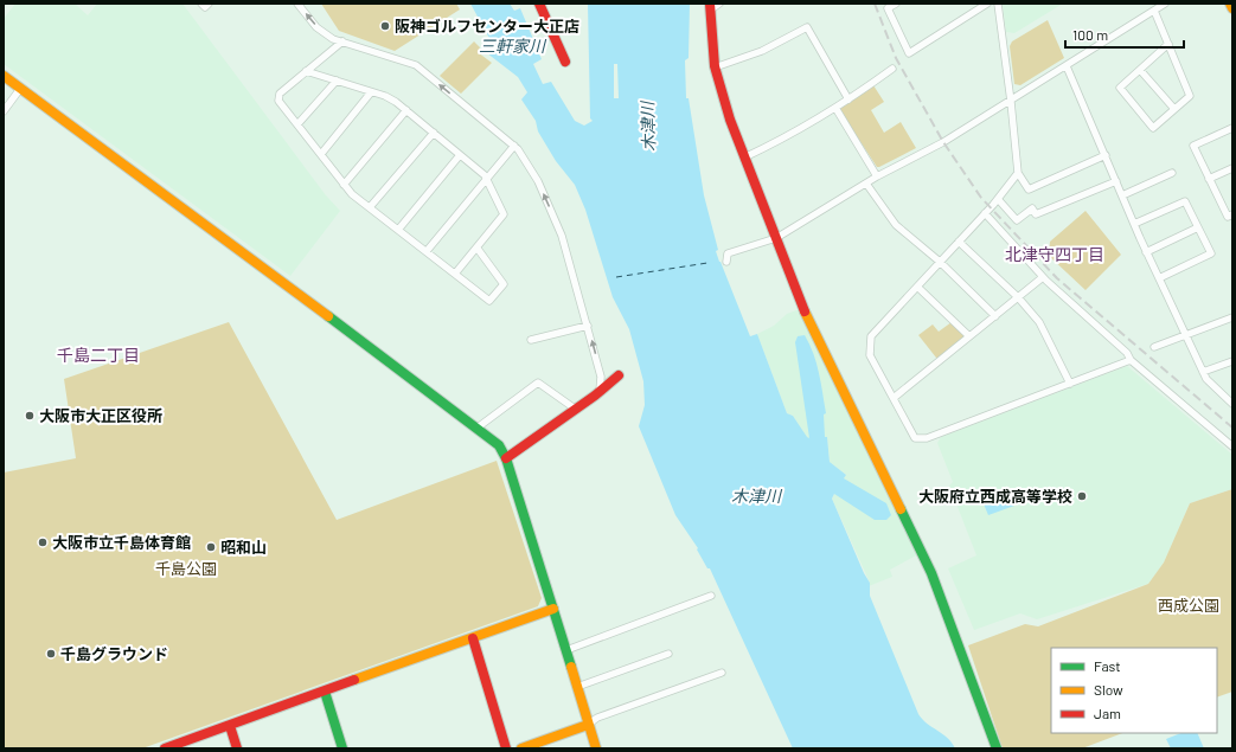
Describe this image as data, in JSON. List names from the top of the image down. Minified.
{"districts":["北津守四丁目","千島二丁目"],"water":["三軒家川","木津川"],"parks":["千島公園","西成公園"],"places":["阪神ゴルフセンター大正店","大阪市大正区役所","大阪府立西成高等学校","大阪市立千島体育館","昭和山","千島グラウンド"],"legend":["Fast","Slow","Jam"],"scale_bar":"100 m"}
